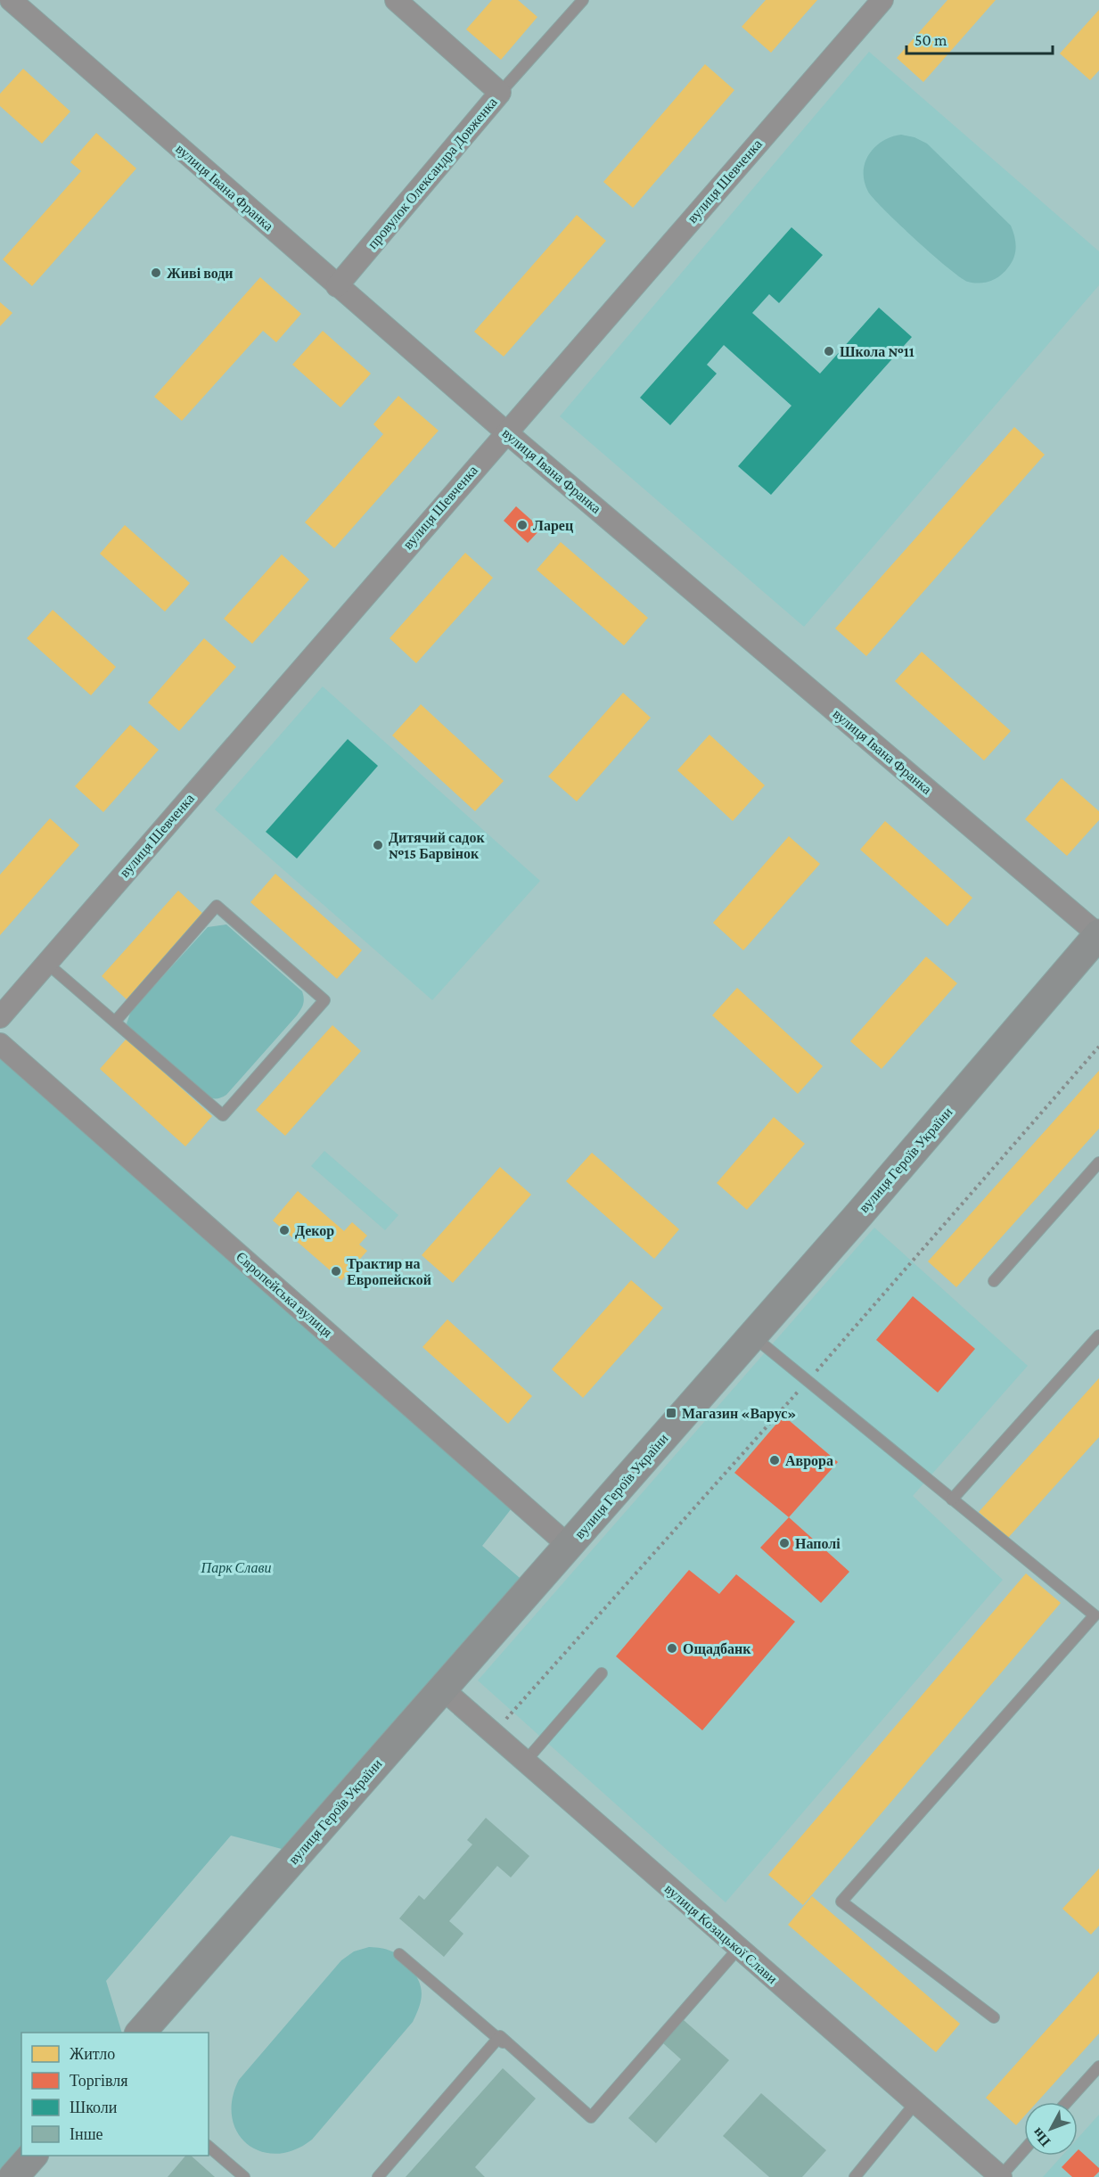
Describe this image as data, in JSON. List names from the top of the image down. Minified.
{"streets":{"street":["провулок Олександра Довженка","вулиця Шевченка","вулиця Івана Франка","вулиця Героїв України","Європейська вулиця","вулиця Козацької Слави"]},"crossings":[["провулок Олександра Довженка","вулиця Івана Франка"],["вулиця Шевченка","вулиця Івана Франка"],["вулиця Івана Франка","вулиця Героїв України"],["вулиця Героїв України","Європейська вулиця"],["вулиця Героїв України","вулиця Козацької Слави"]],"parks":["Парк Слави"],"places":{"other":["Живі води","Школа №11","Ларец","Дитячий садок №15 Барвінок","Декор","Трактир на Европейской","Аврора","Наполі","Ощадбанк"],"transit":["Магазин «Варус»"]},"legend":["Житло","Торгівля","Школи","Інше"],"scale_bar":"50 m","north":"bottom left"}
